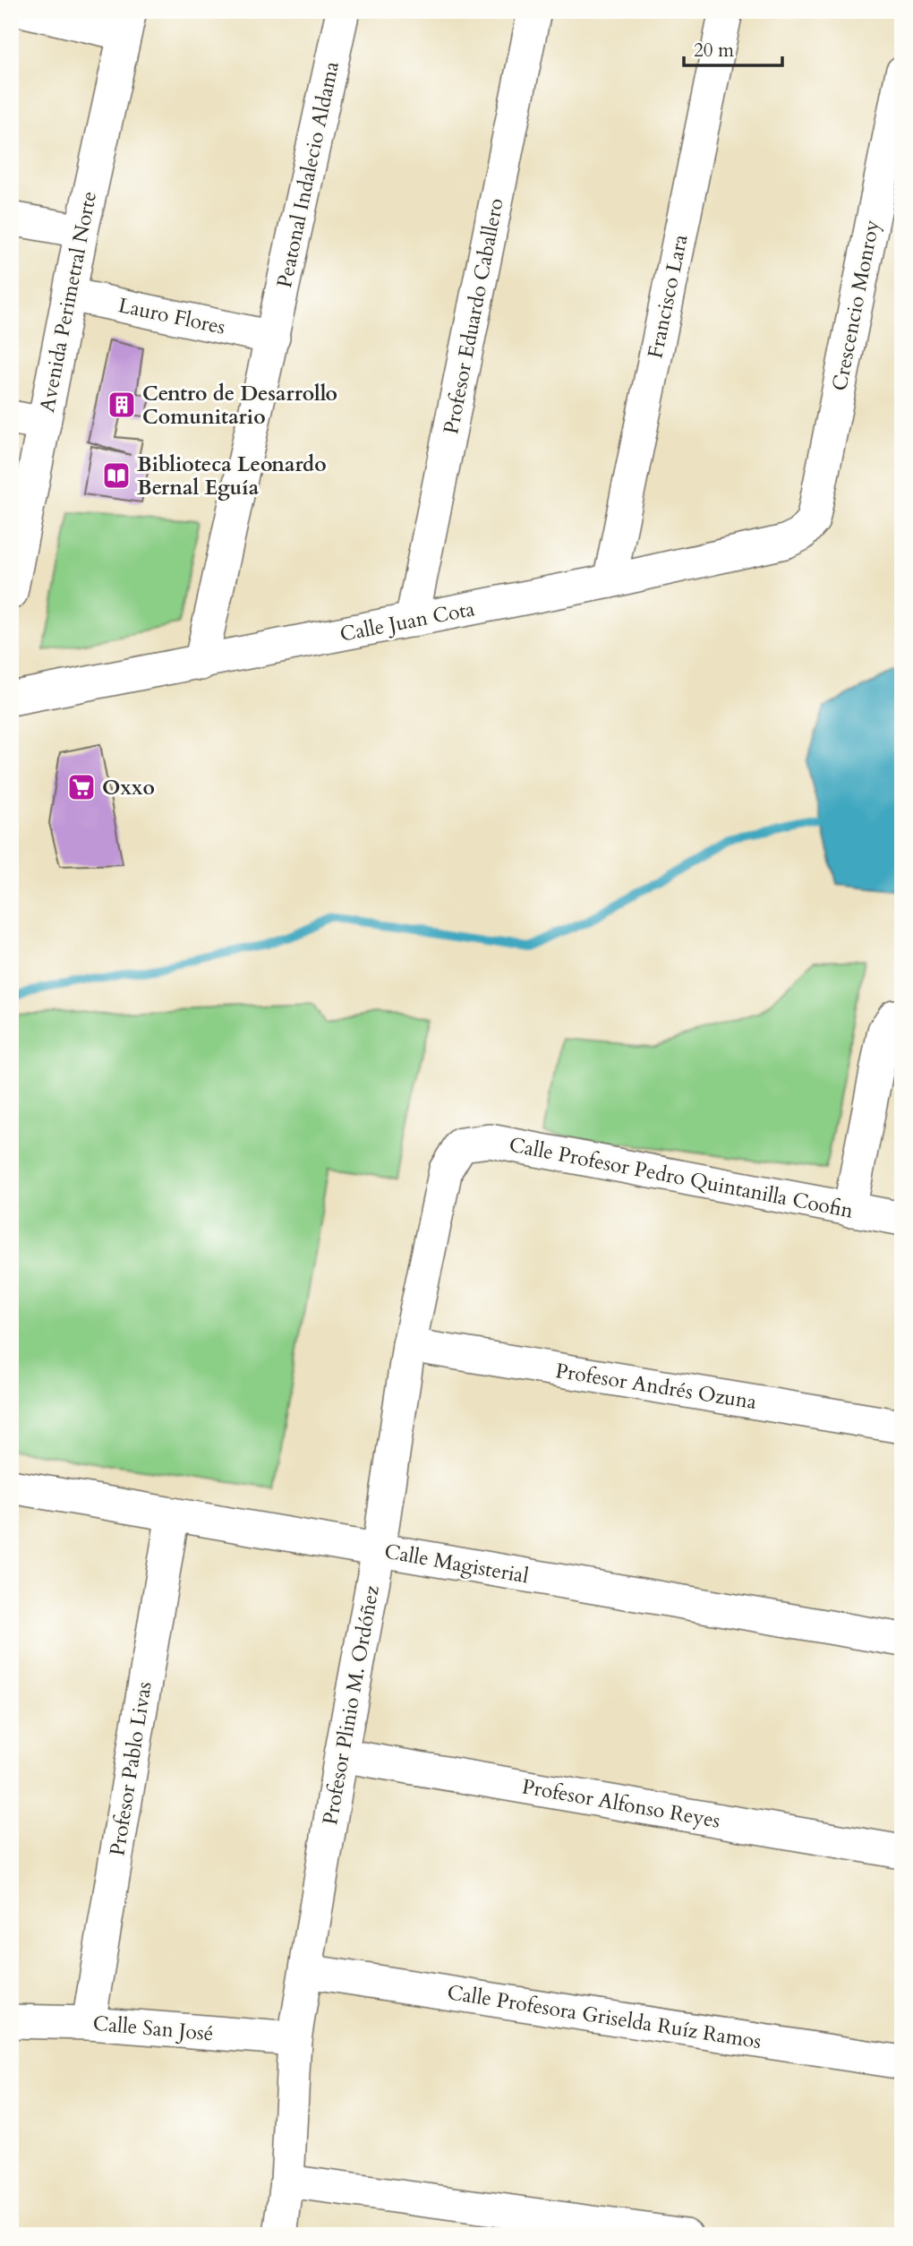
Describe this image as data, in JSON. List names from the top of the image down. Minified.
{"streets":{"street":["Peatonal Indalecio Aldama","Francisco Lara","Avenida Perimetral Norte","Crescencio Monroy","Lauro Flores","Profesor Eduardo Caballero","Calle Juan Cota","Calle Profesor Pedro Quintanilla Coofin","Profesor Andrés Ozuna","Calle Magisterial","Profesor Plinio M. Ordóñez","Profesor Pablo Livas","Profesor Alfonso Reyes","Calle Profesora Griselda Ruíz Ramos","Calle San José"]},"crossings":[["Peatonal Indalecio Aldama","Lauro Flores"],["Peatonal Indalecio Aldama","Calle Juan Cota"],["Francisco Lara","Calle Juan Cota"],["Avenida Perimetral Norte","Lauro Flores"],["Crescencio Monroy","Calle Juan Cota"],["Profesor Eduardo Caballero","Calle Juan Cota"],["Calle Profesor Pedro Quintanilla Coofin","Profesor Plinio M. Ordóñez"],["Profesor Andrés Ozuna","Profesor Plinio M. Ordóñez"],["Calle Magisterial","Profesor Plinio M. Ordóñez"],["Calle Magisterial","Profesor Pablo Livas"],["Profesor Plinio M. Ordóñez","Profesor Alfonso Reyes"],["Profesor Plinio M. Ordóñez","Calle Profesora Griselda Ruíz Ramos"],["Profesor Plinio M. Ordóñez","Calle San José"],["Profesor Pablo Livas","Calle San José"]],"places":{"building":["Centro de Desarrollo Comunitario"],"library":["Biblioteca Leonardo Bernal Eguía"],"supermarket":["Oxxo"]},"scale_bar":"20 m"}
